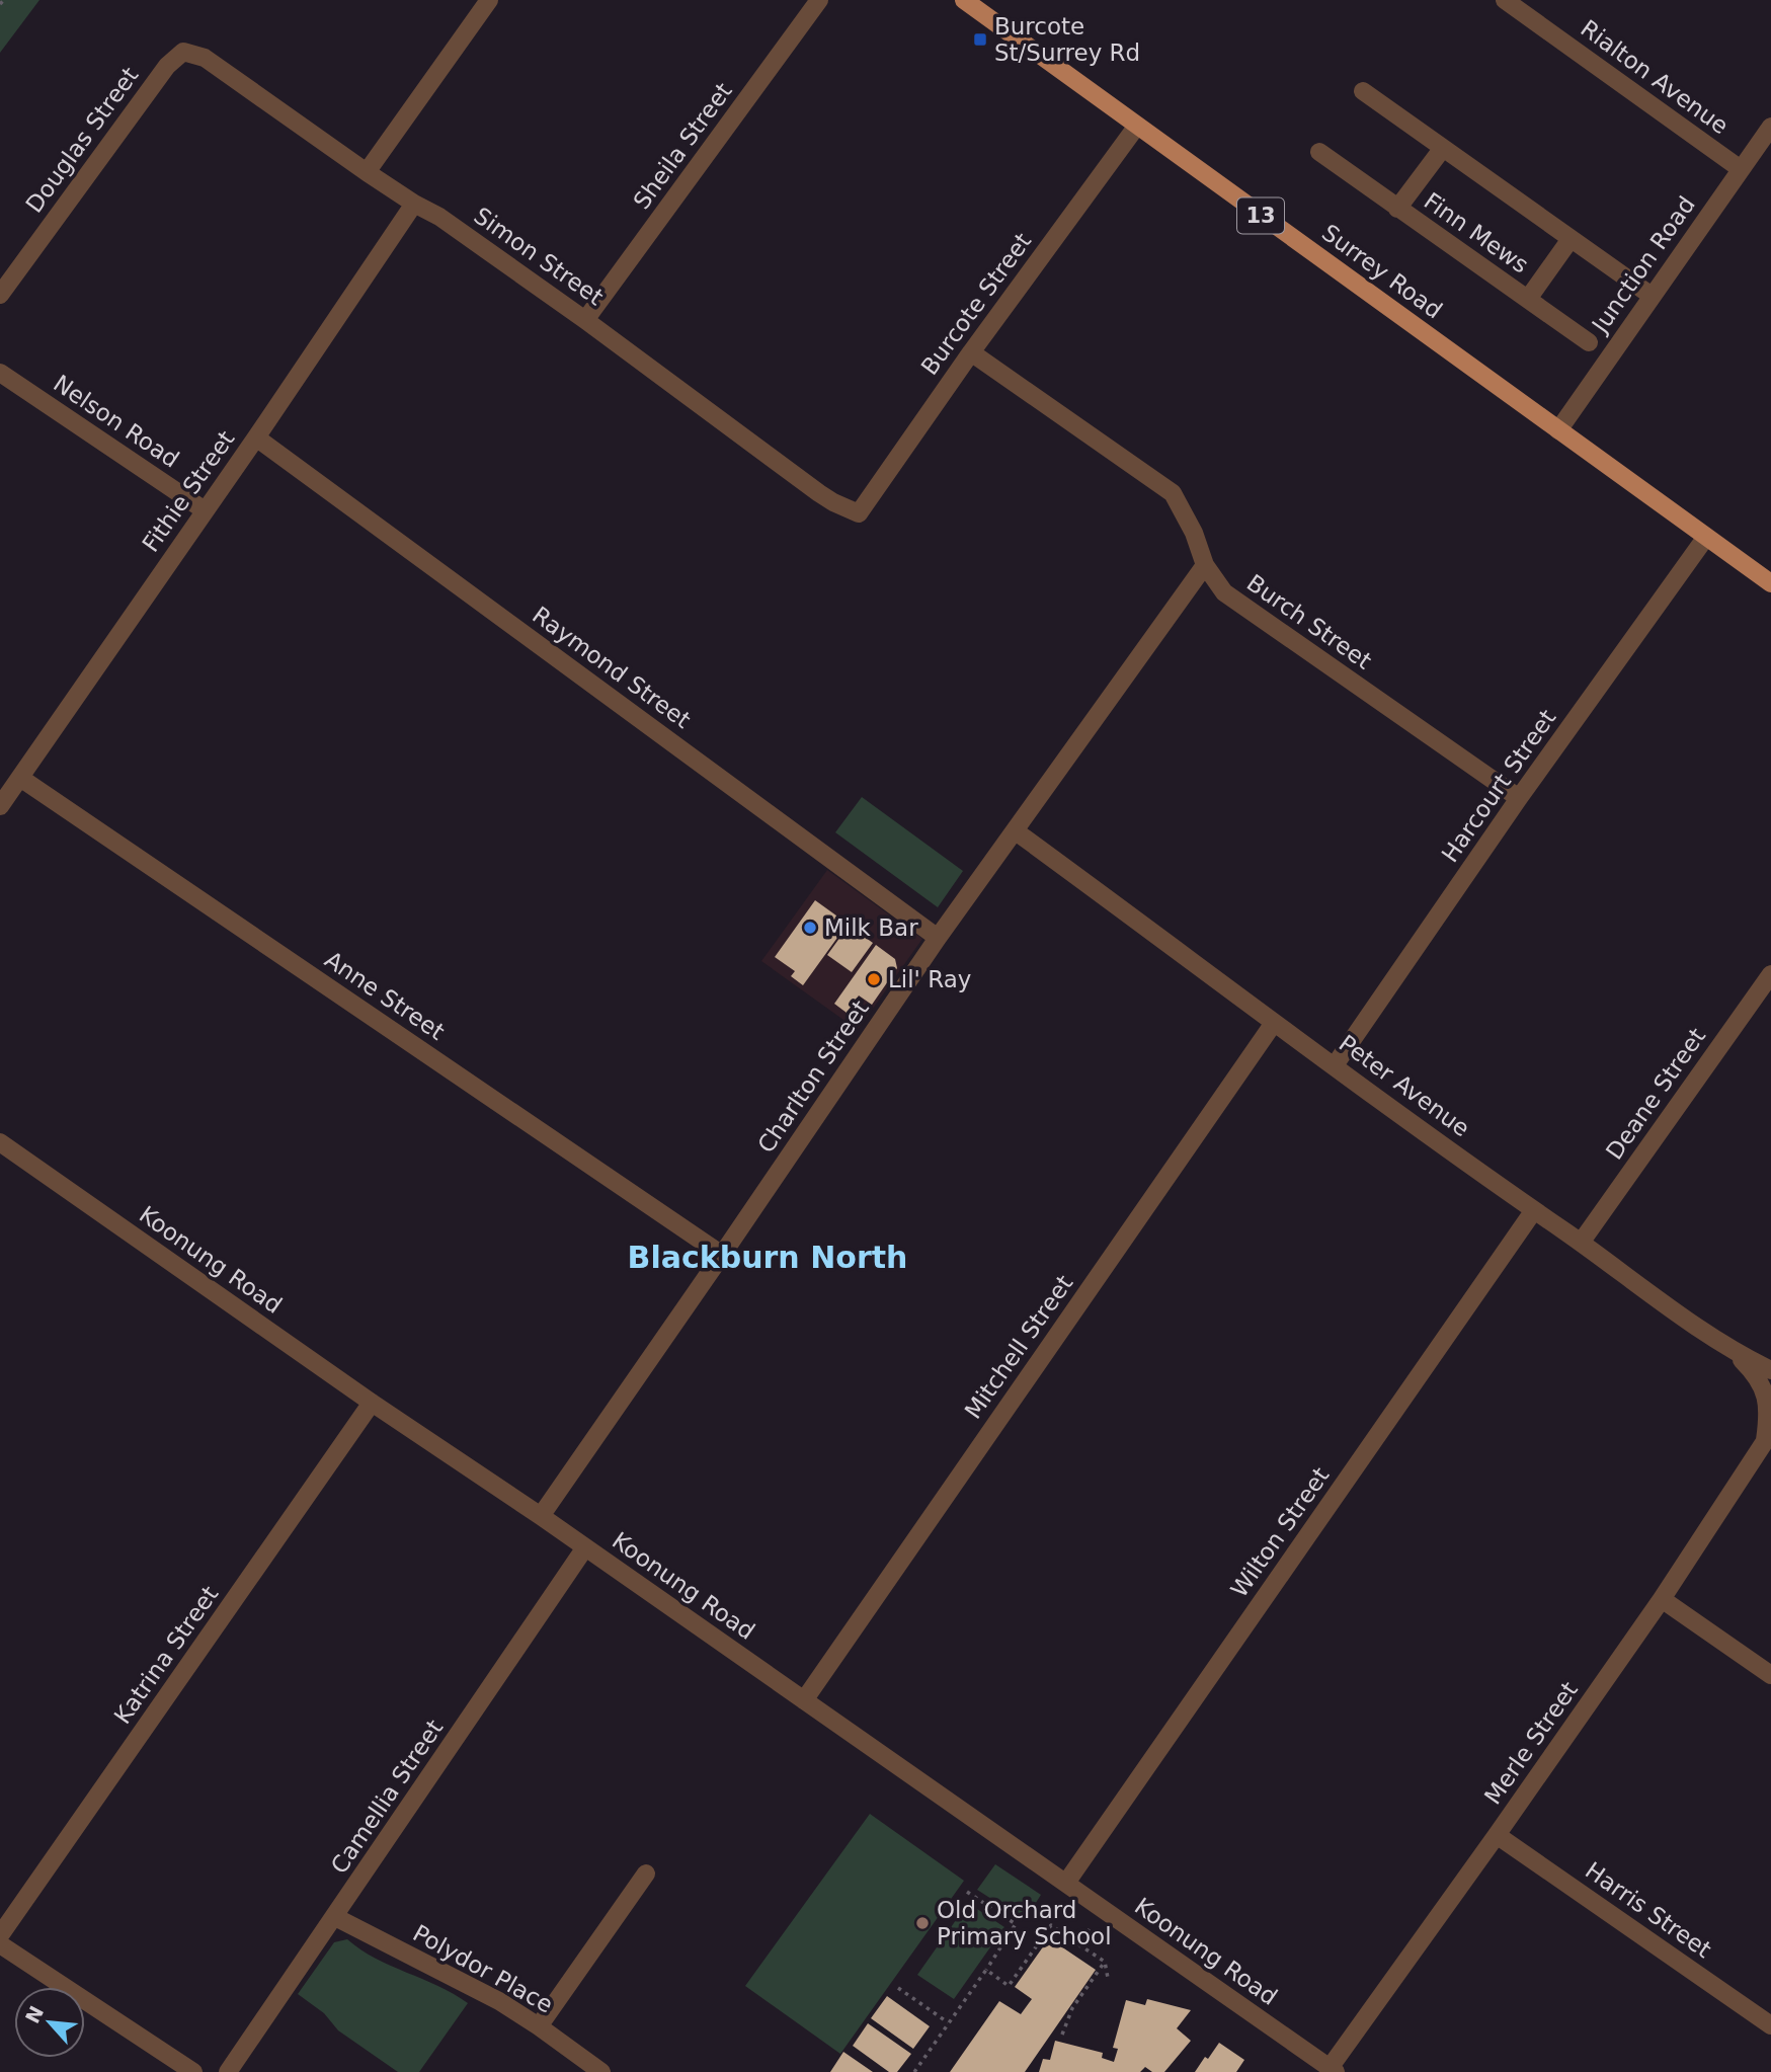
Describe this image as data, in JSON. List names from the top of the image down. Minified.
{"streets":{"main road":["13","Surrey Road"],"street":["Rialton Avenue","Douglas Street","Sheila Street","Finn Mews","Simon Street","Junction Road","Burcote Street","Nelson Road","Fithie Street","Burch Street","Raymond Street","Harcourt Street","Anne Street","Charlton Street","Peter Avenue","Deane Street","Koonung Road","Mitchell Street","Wilton Street","Katrina Street","Merle Street","Camellia Street","Harris Street","Polydor Place"]},"crossings":[["Rialton Avenue","Junction Road"],["Douglas Street","Simon Street"],["Sheila Street","Simon Street"],["Simon Street","Burcote Street"],["Simon Street","Fithie Street"],["Junction Road","Surrey Road"],["Surrey Road","Burcote Street"],["Surrey Road","Harcourt Street"],["Burcote Street","Burch Street"],["Nelson Road","Fithie Street"],["Fithie Street","Raymond Street"],["Fithie Street","Anne Street"],["Burch Street","Harcourt Street"],["Burch Street","Charlton Street"],["Raymond Street","Charlton Street"],["Harcourt Street","Peter Avenue"],["Anne Street","Charlton Street"],["Charlton Street","Peter Avenue"],["Charlton Street","Koonung Road"],["Peter Avenue","Deane Street"],["Peter Avenue","Mitchell Street"],["Peter Avenue","Wilton Street"],["Peter Avenue","Merle Street"],["Koonung Road","Mitchell Street"],["Koonung Road","Wilton Street"],["Koonung Road","Katrina Street"],["Koonung Road","Merle Street"],["Koonung Road","Camellia Street"],["Merle Street","Harris Street"],["Camellia Street","Polydor Place"]],"districts":["Blackburn North"],"places":{"transit":["Burcote St/Surrey Rd"],"other":["Milk Bar","Lil' Ray","Old Orchard Primary School"]},"north":"top left"}
